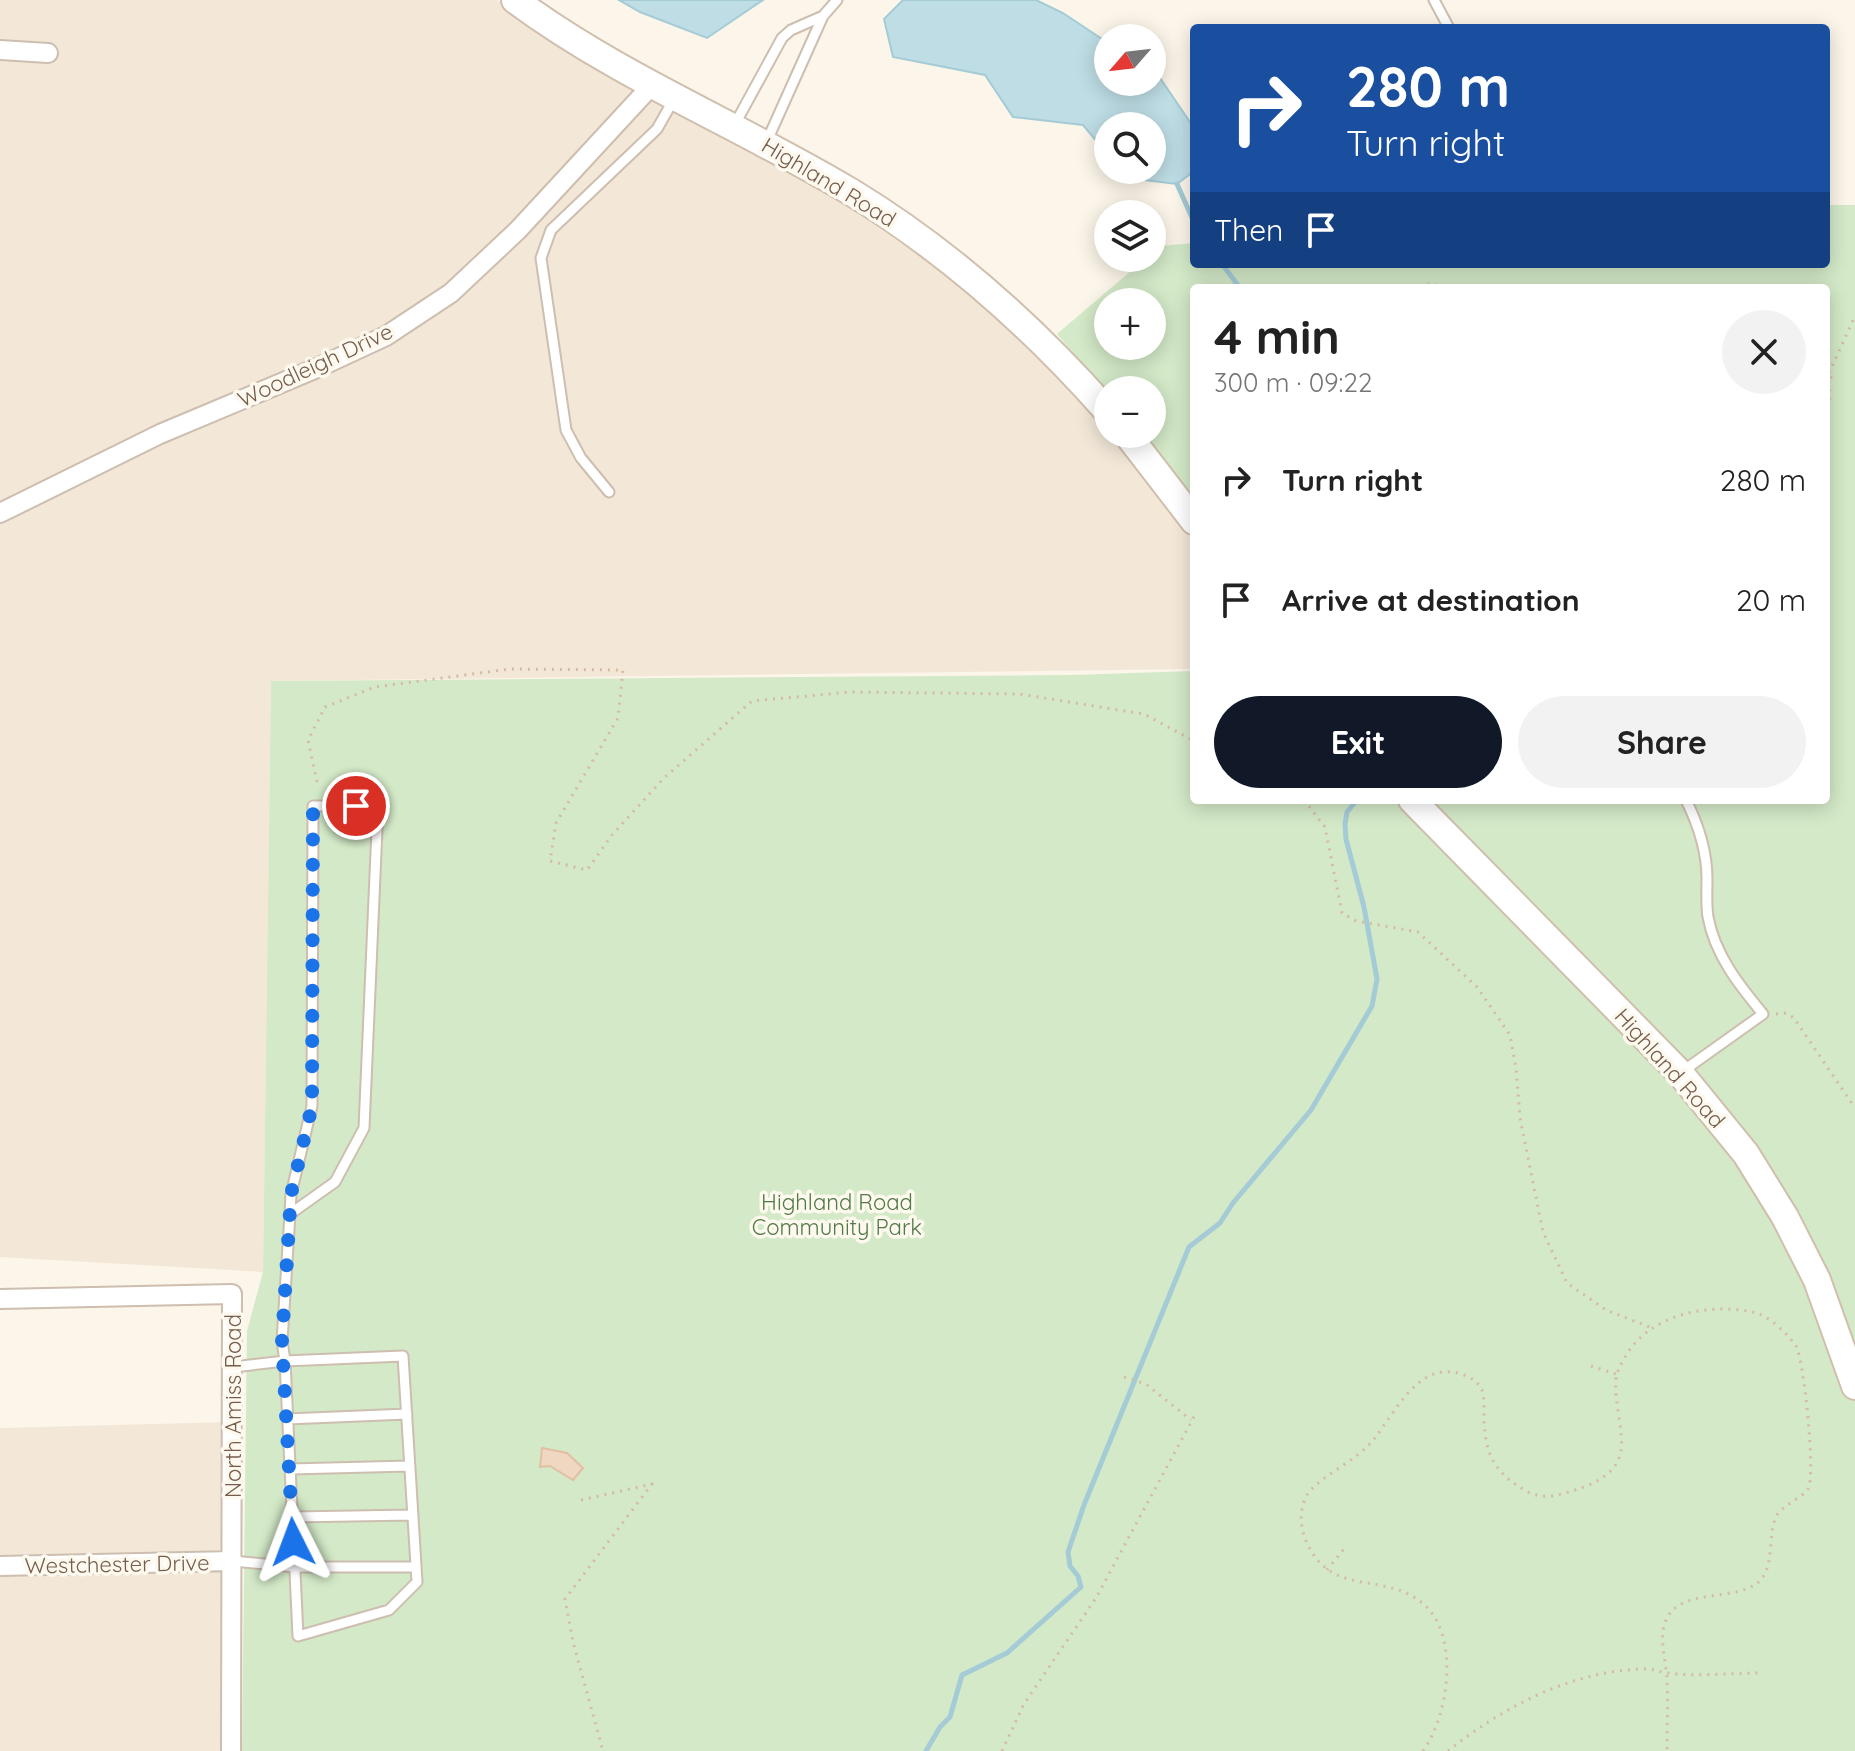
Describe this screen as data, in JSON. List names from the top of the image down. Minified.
{"streets":{"street":["Highland Road","Woodleigh Drive","North Amiss Road","Westchester Drive"]},"crossings":[["Highland Road","Woodleigh Drive"],["North Amiss Road","Westchester Drive"]],"parks":["Highland Road Community Park"],"north":"bottom left","page":{"map_buttons":["+","−"],"turn":["280 m","Turn right"],"then":"Then","heading":["4 min","300 m · 09:22"],"list":[{"name":"Turn right","value":"280 m"},{"name":"Arrive at destination","value":"20 m"}],"buttons":["Exit","Share"]}}
